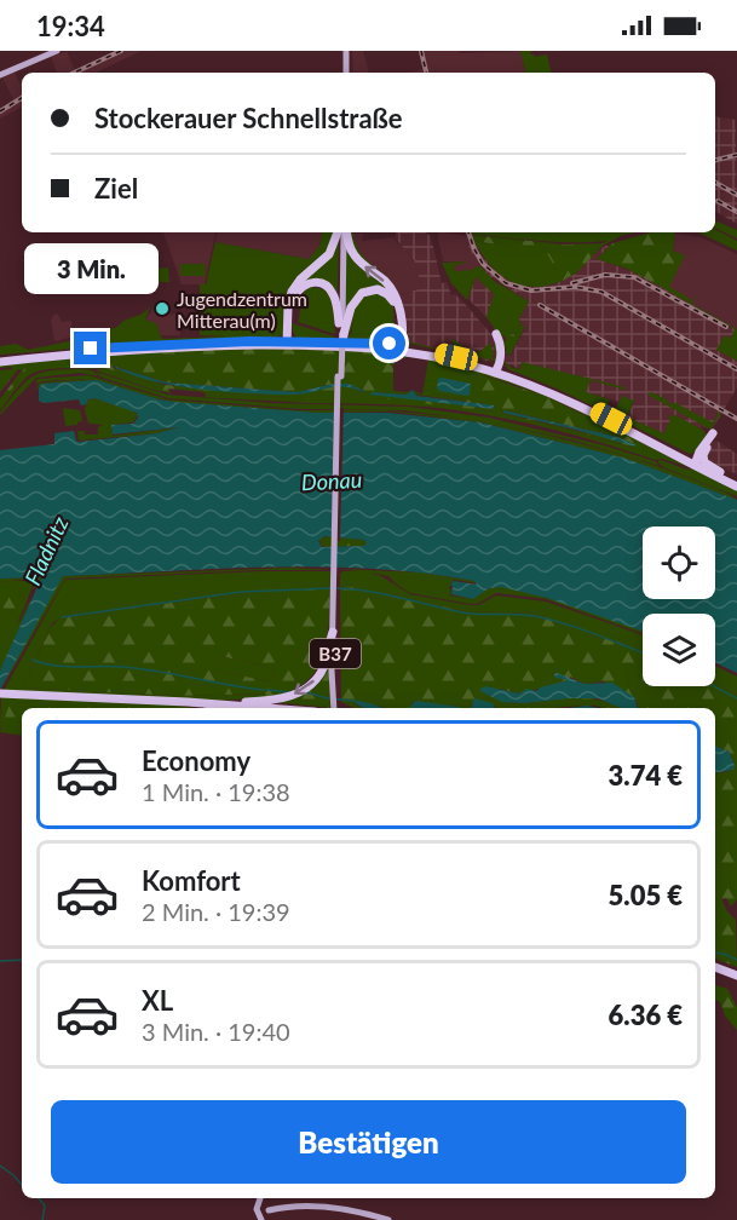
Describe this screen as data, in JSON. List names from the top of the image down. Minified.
{"streets":{"main road":["B37"]},"water":["Donau","Fladnitz"],"places":["Jugendzentrum Mitterau(m)"],"page":{"status":"19:34","banner":["Stockerauer Schnellstraße","Ziel"],"bubble":"3 Min.","list":[{"name":"Economy","note":"1 Min. · 19:38","value":"3.74 €"},{"name":"Komfort","note":"2 Min. · 19:39","value":"5.05 €"},{"name":"XL","note":"3 Min. · 19:40","value":"6.36 €"}],"buttons":"Bestätigen"}}
